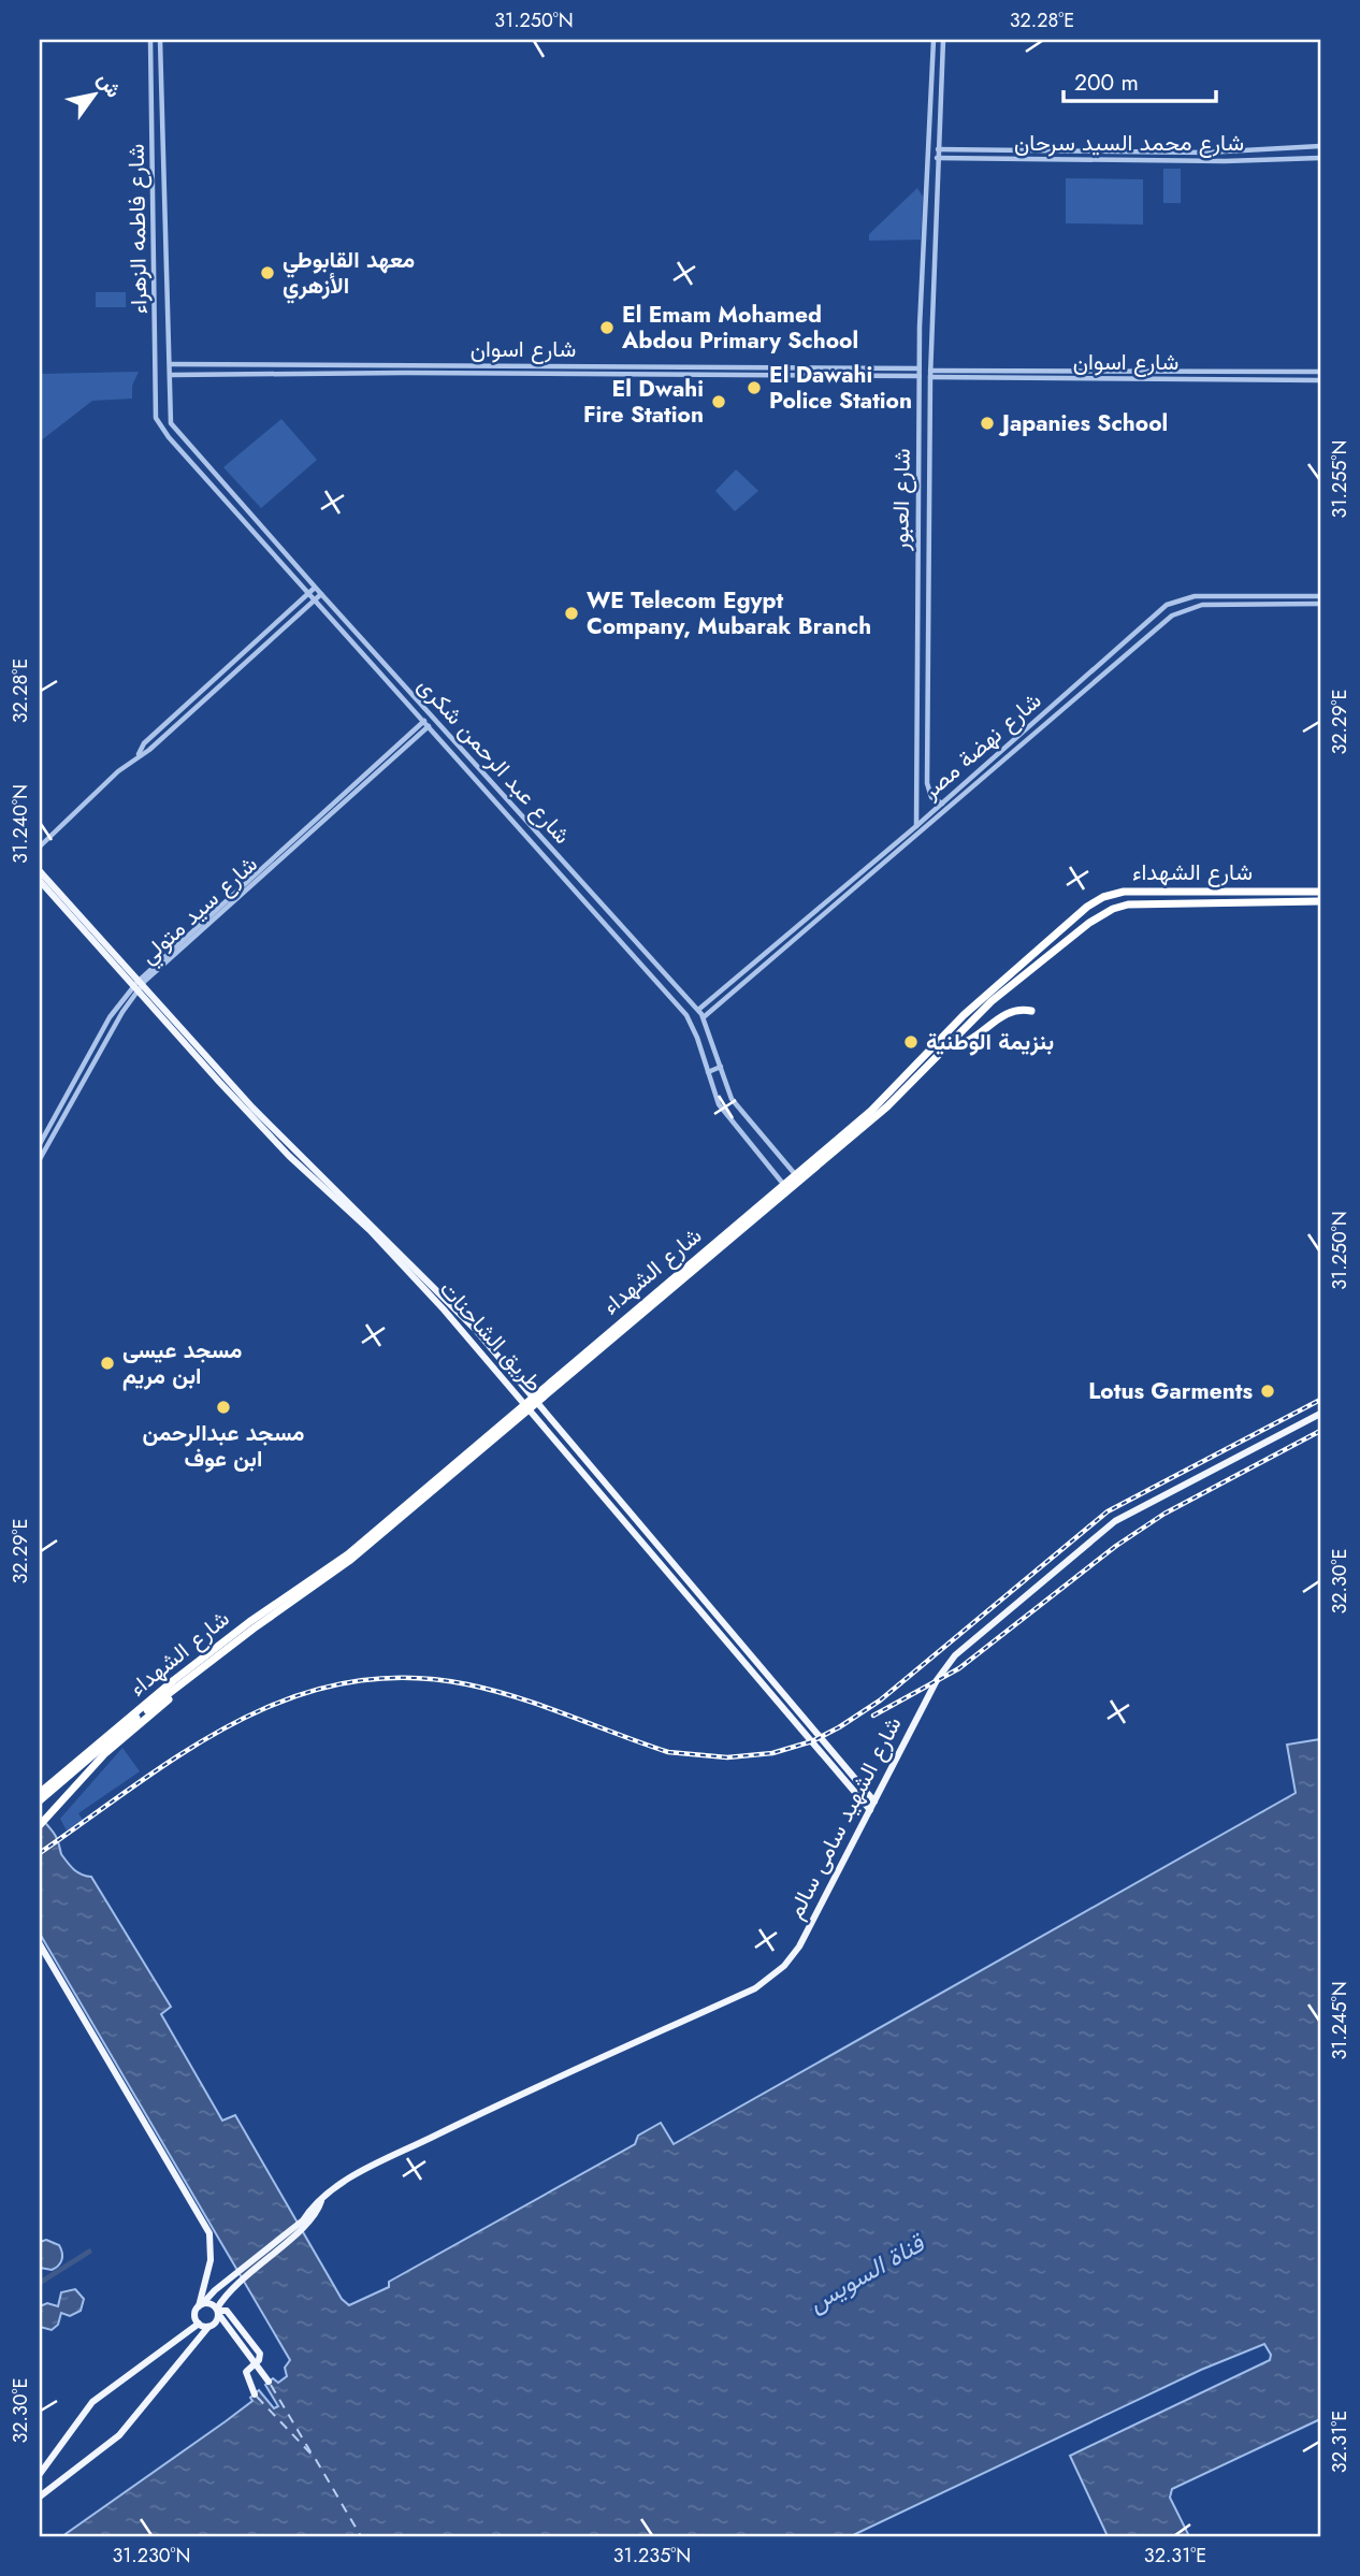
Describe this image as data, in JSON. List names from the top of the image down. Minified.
{"streets":{"highway":["شارع الشهداء"],"main road":["طريق الشاحنات","شارع الشهيد سامى سالم"],"street":["شارع محمد السيد سرحان","شارع فاطمه الزهراء","شارع اسوان","شارع العبور","شارع نهضة مصر","شارع عبد الرحمن شكرى","شارع سيد متولي"]},"crossings":[["شارع محمد السيد سرحان","شارع العبور"],["شارع فاطمه الزهراء","شارع اسوان"],["شارع فاطمه الزهراء","شارع عبد الرحمن شكرى"],["شارع اسوان","شارع العبور"],["شارع اسوان","شارع عبد الرحمن شكرى"],["شارع العبور","شارع نهضة مصر"],["شارع نهضة مصر","شارع عبد الرحمن شكرى"],["شارع عبد الرحمن شكرى","شارع الشهداء"],["شارع عبد الرحمن شكرى","شارع سيد متولي"],["شارع الشهداء","طريق الشاحنات"],["شارع سيد متولي","طريق الشاحنات"],["طريق الشاحنات","شارع الشهيد سامى سالم"]],"water":["قناة السويس"],"places":["معهد القابوطي الأزهري","El Emam Mohamed Abdou Primary School","El Dawahi Police Station","El Dwahi Fire Station","Japanies School","WE Telecom Egypt Company, Mubarak Branch","بنزيمة الوطنية","مسجد عيسى ابن مريم","Lotus Garments","مسجد عبدالرحمن ابن عوف"],"scale_bar":"200 m","north":"top right","coordinates":["31.250°N","32.28°E","31.255°N","32.29°E","31.240°N","32.30°E","31.245°N","32.31°E","31.230°N","31.235°N"]}
